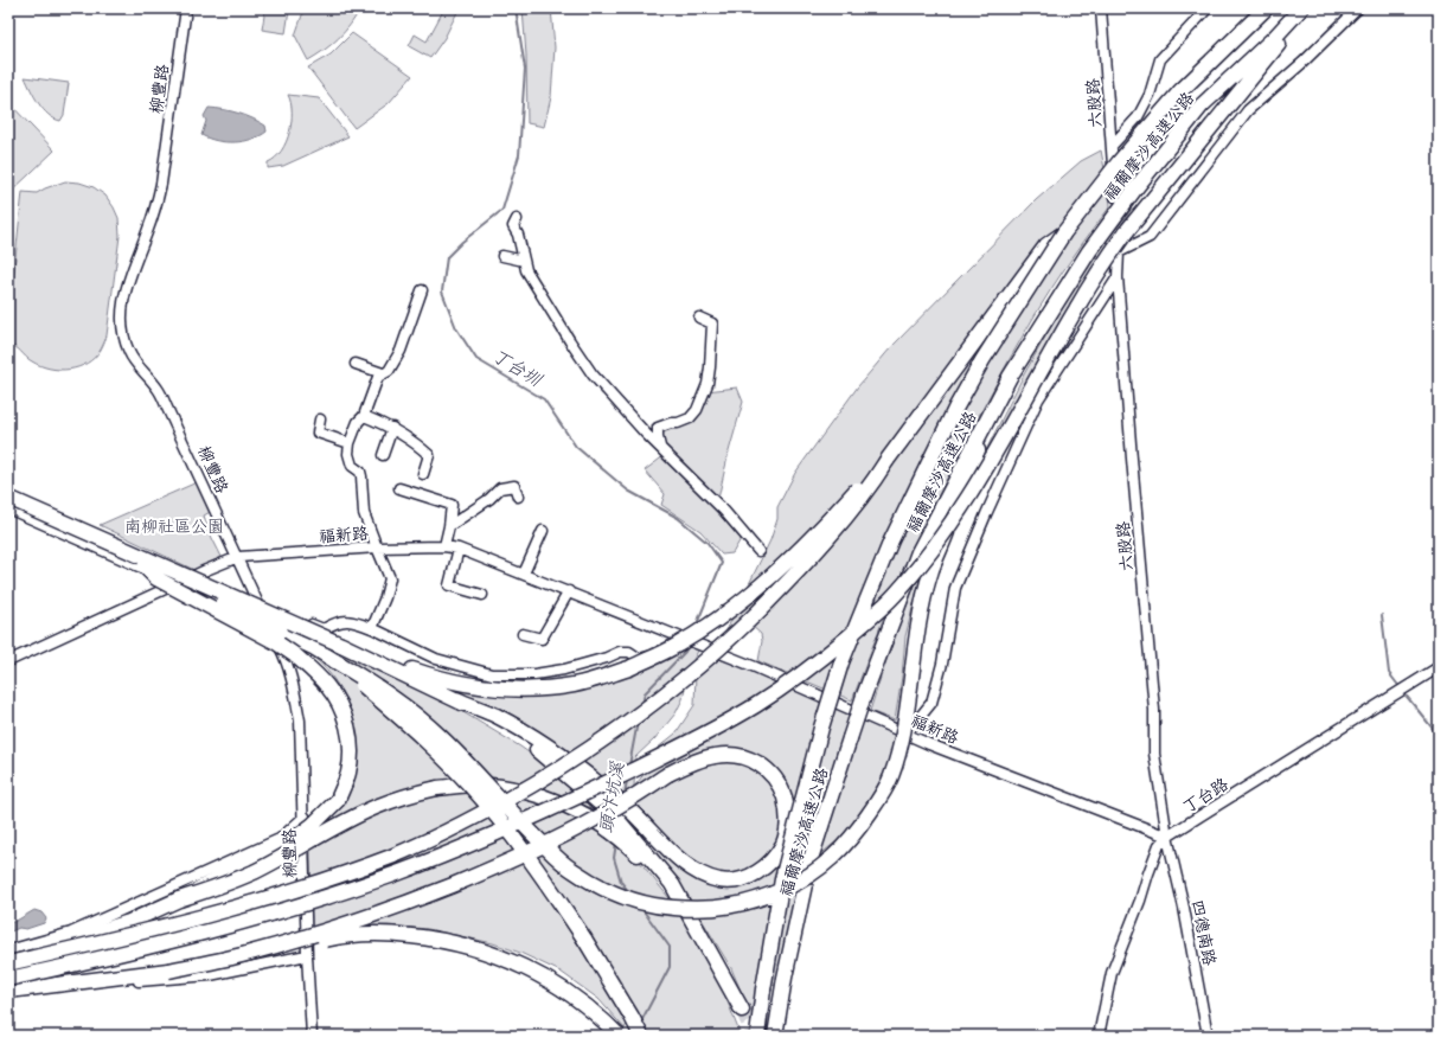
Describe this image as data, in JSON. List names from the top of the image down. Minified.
{"streets":{"highway":["福爾摩沙高速公路"],"street":["柳豐路","六股路","福新路","丁台路","四德南路"]},"crossings":[["柳豐路","福新路"],["六股路","福新路"],["六股路","丁台路"],["六股路","四德南路"],["福新路","丁台路"],["福新路","四德南路"],["丁台路","四德南路"]],"water":["丁台圳","頭汴坑溪"],"parks":["南柳社區公園"]}
